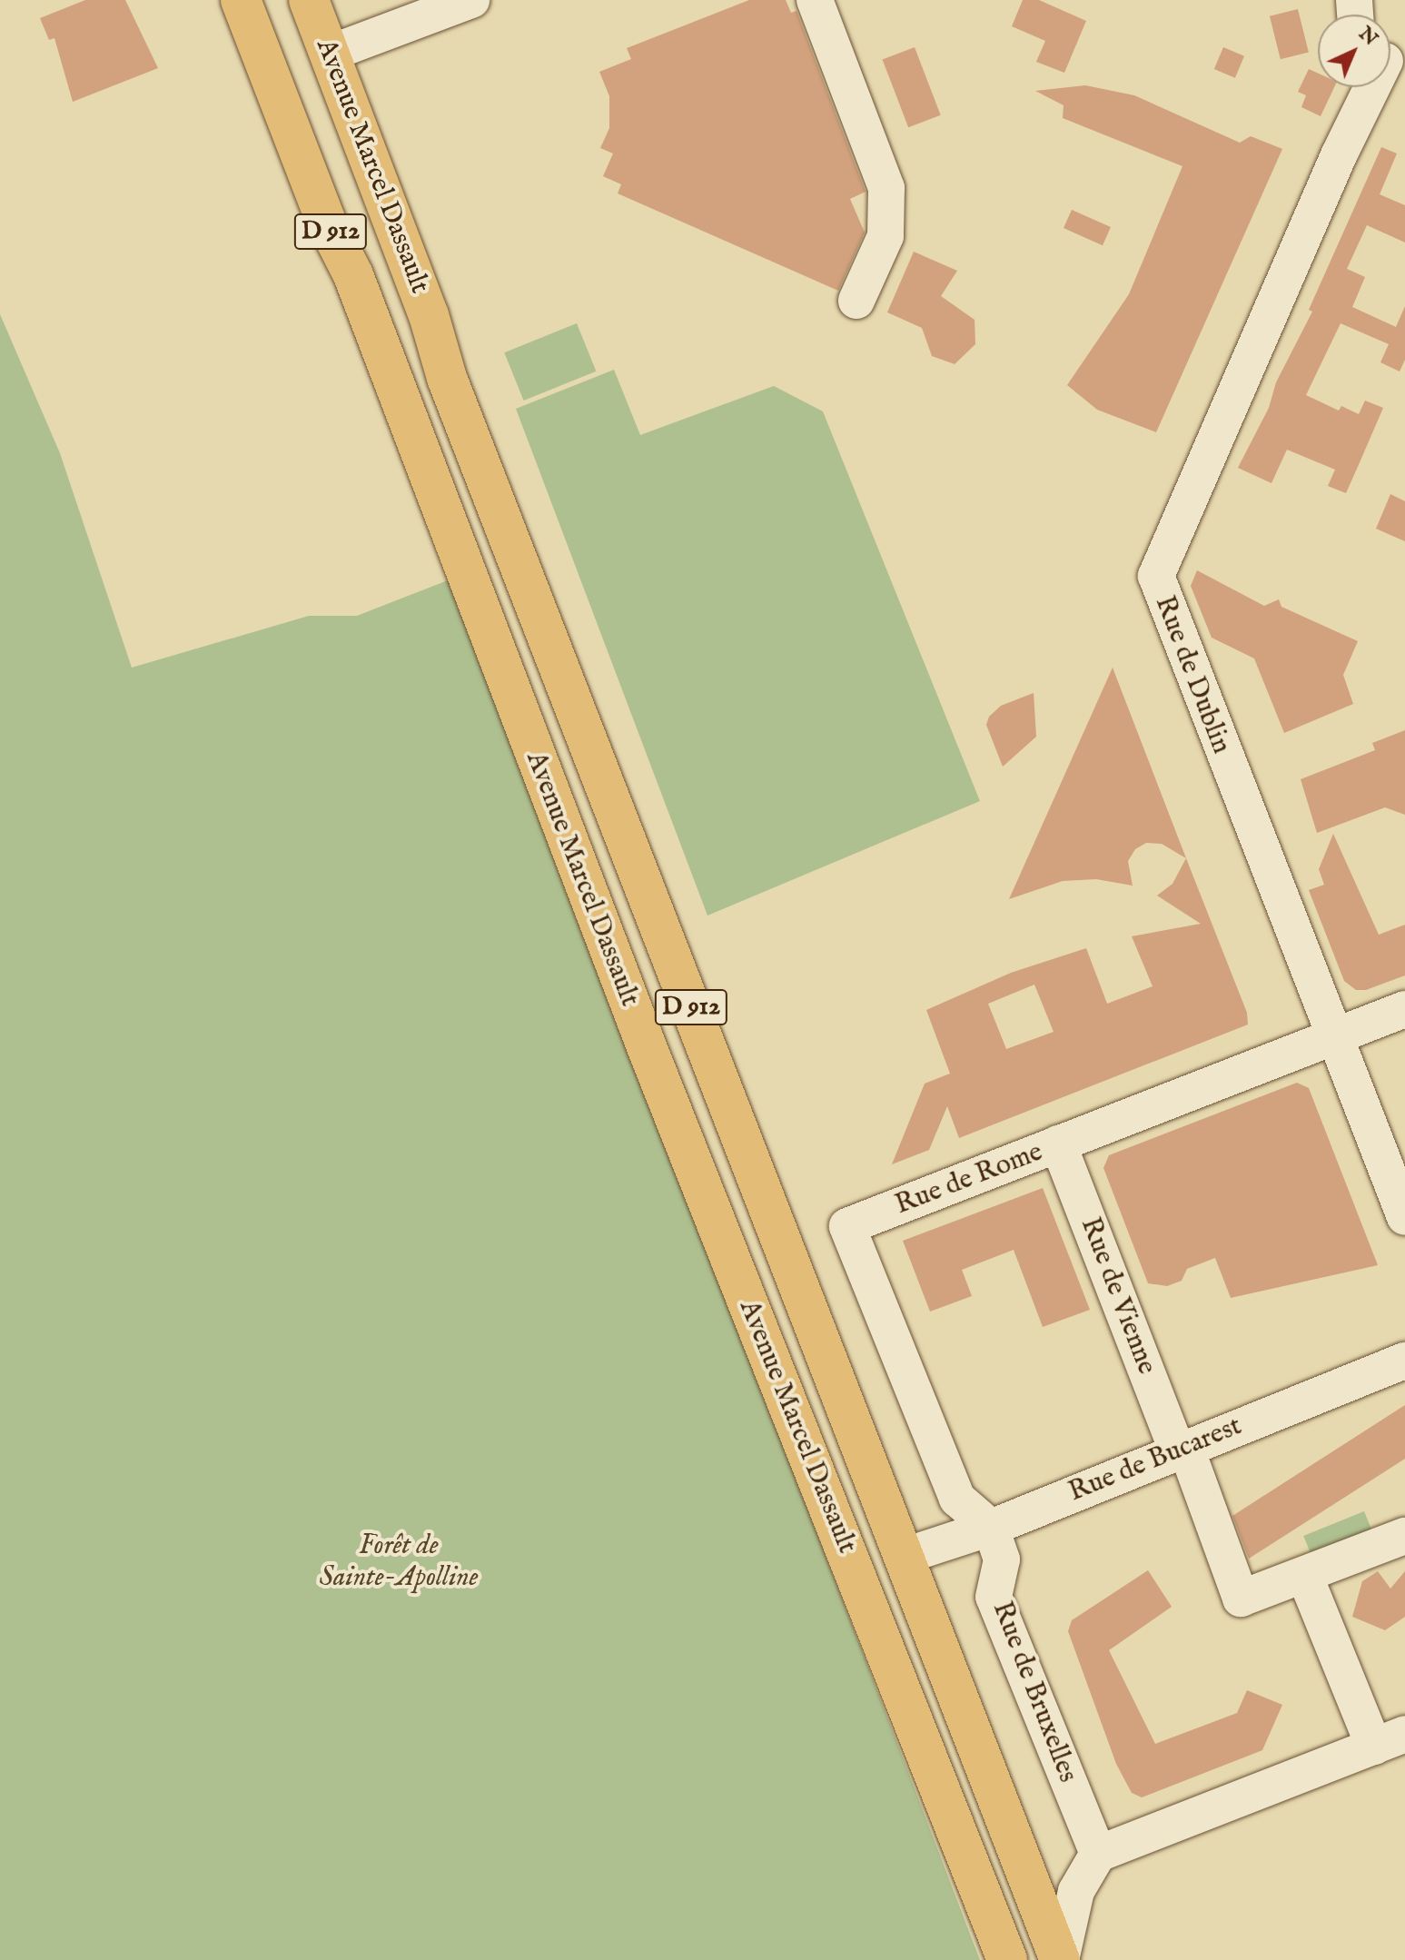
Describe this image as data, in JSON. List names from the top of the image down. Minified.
{"streets":{"main road":["Avenue Marcel Dassault","D 912"],"street":["Rue de Dublin","Rue de Rome","Rue de Vienne","Rue de Bucarest","Rue de Bruxelles"]},"crossings":[["Avenue Marcel Dassault","Rue de Bucarest"],["Rue de Dublin","Rue de Rome"],["Rue de Rome","Rue de Vienne"],["Rue de Rome","Rue de Bucarest"],["Rue de Rome","Rue de Bruxelles"],["Rue de Vienne","Rue de Bucarest"],["Rue de Bucarest","Rue de Bruxelles"]],"parks":["Forêt de Sainte-Apolline"],"north":"top right"}
